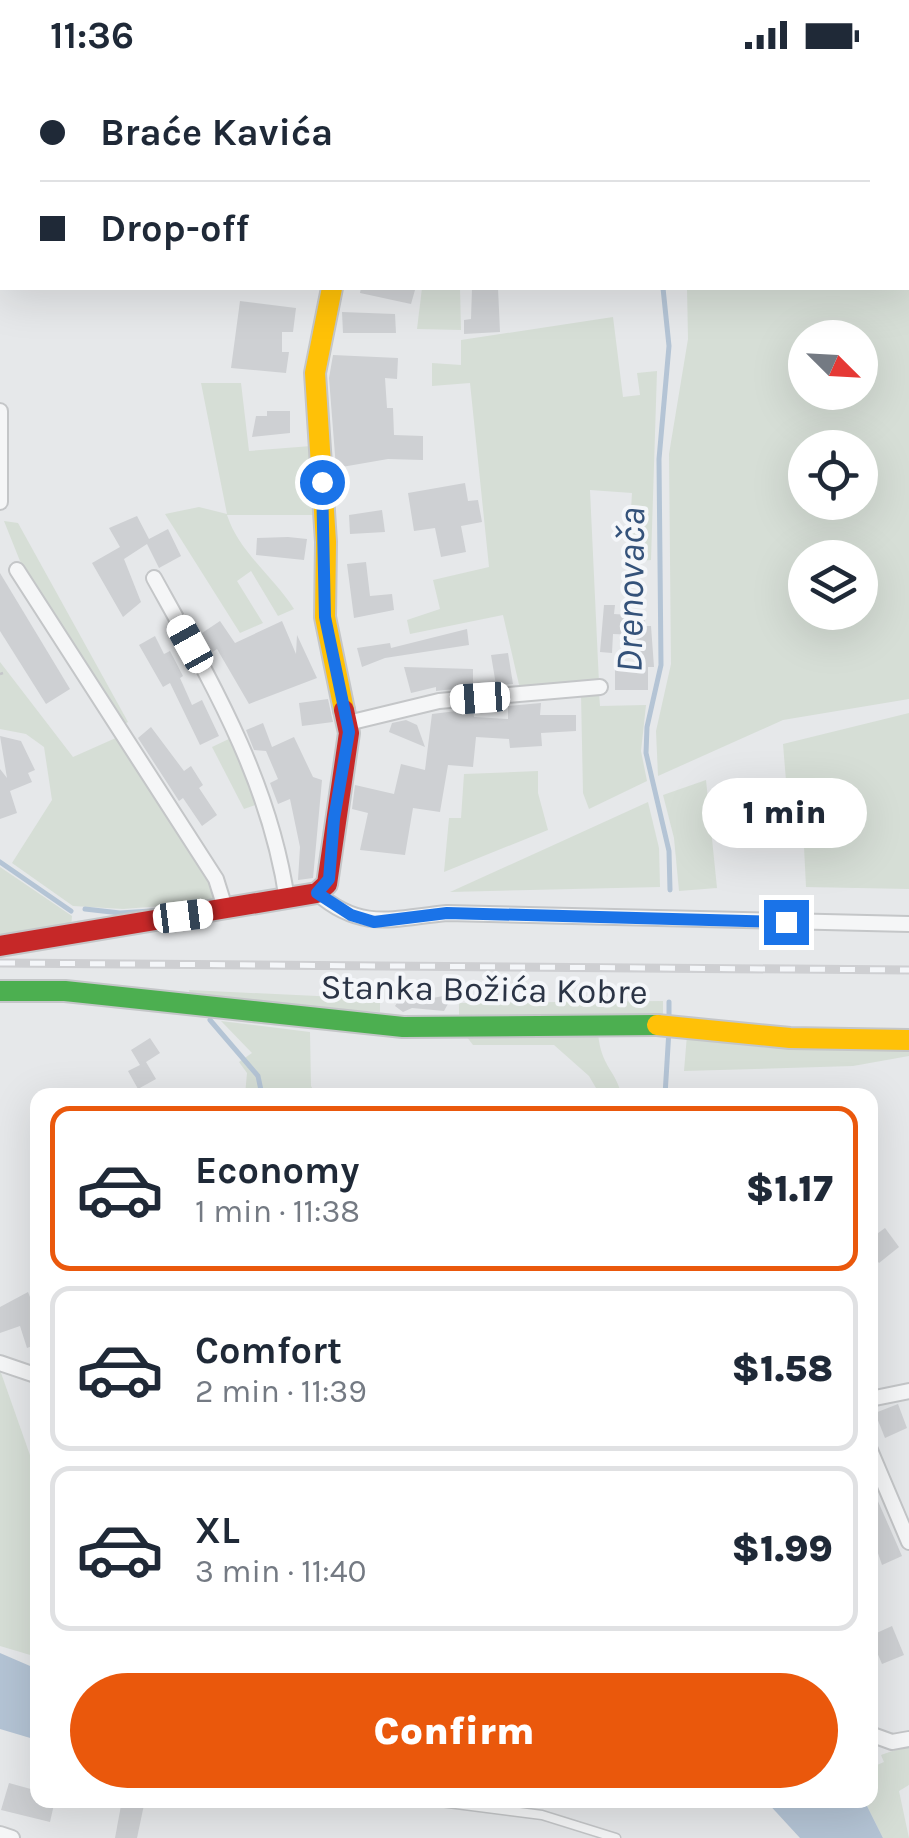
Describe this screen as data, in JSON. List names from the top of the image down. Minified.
{"streets":{"street":["Stanka Božića Kobre"]},"water":["Drenovača"],"north":"bottom right","page":{"status":"11:36","banner":["Braće Kavića","Drop-off"],"bubble":"1 min","list":[{"name":"Economy","note":"1 min · 11:38","value":"$1.17"},{"name":"Comfort","note":"2 min · 11:39","value":"$1.58"},{"name":"XL","note":"3 min · 11:40","value":"$1.99"}],"buttons":"Confirm"}}
